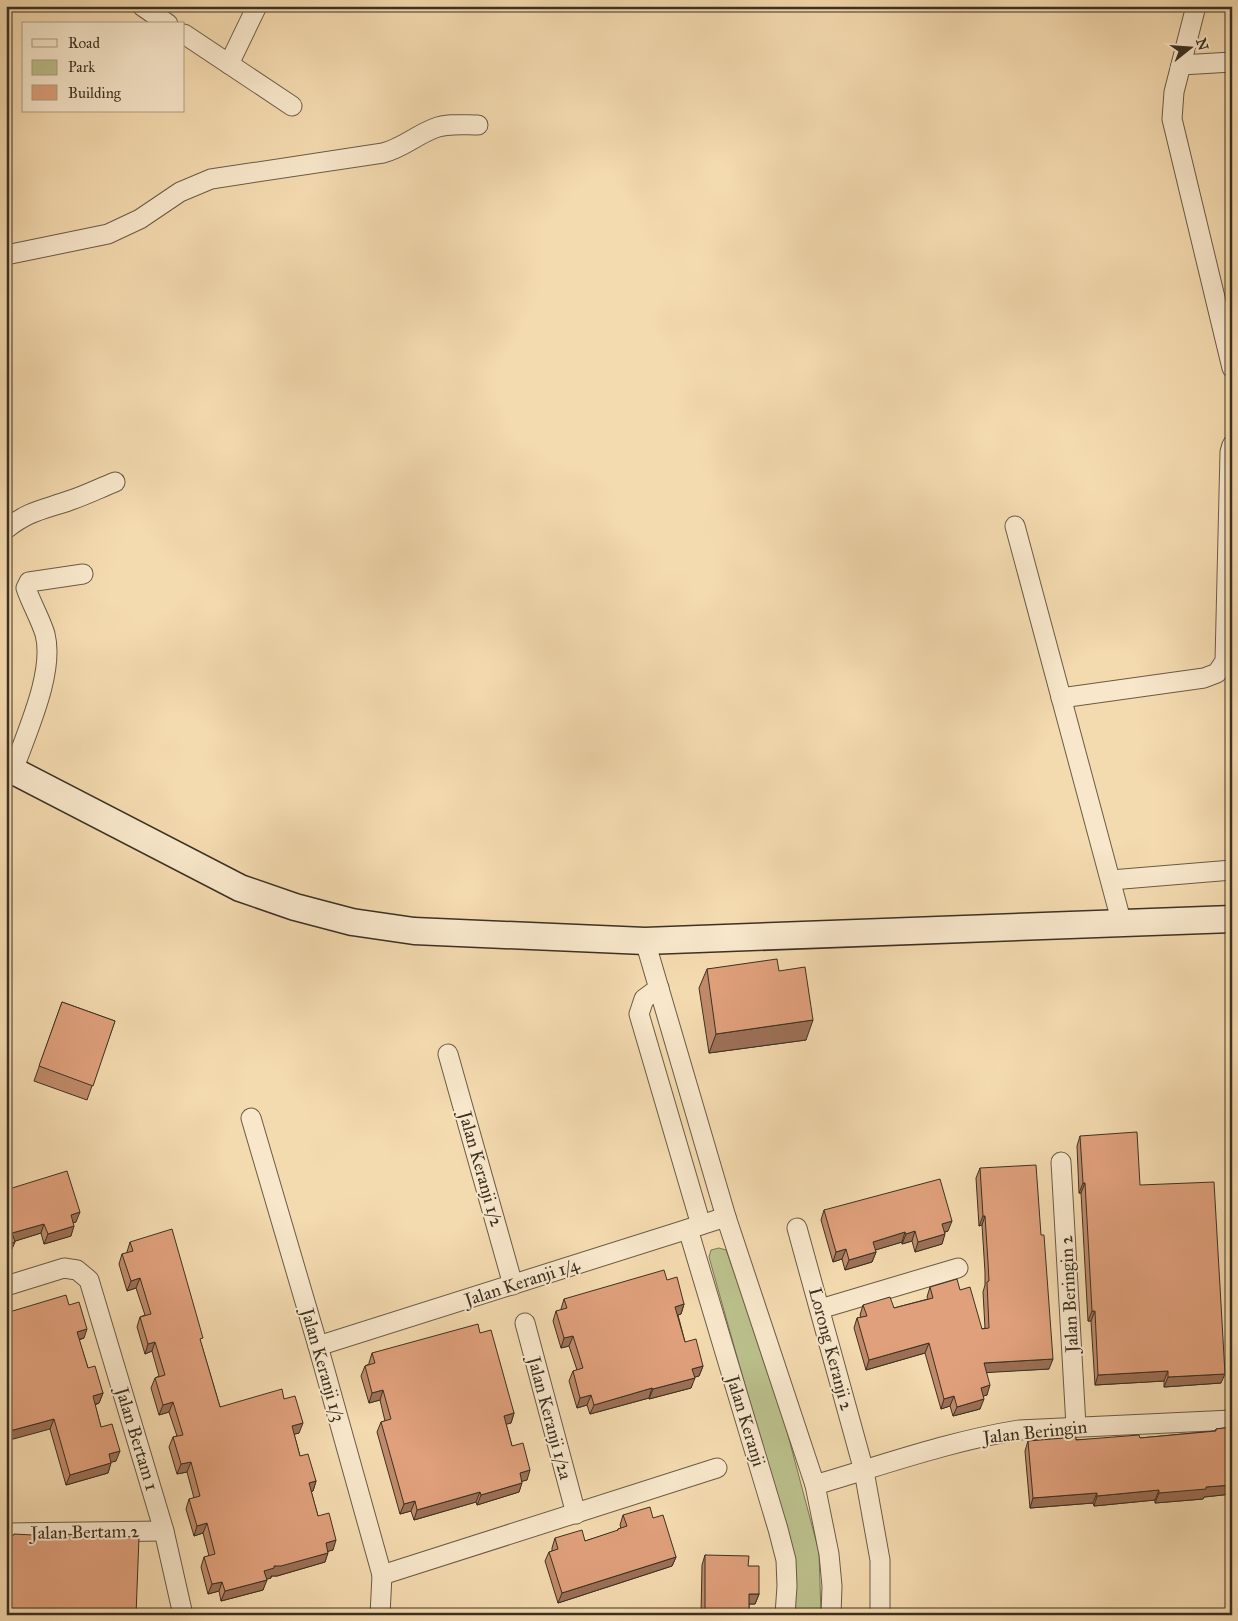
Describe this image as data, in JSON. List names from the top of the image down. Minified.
{"streets":{"street":["Jalan Keranji 1/2","Jalan Keranji 1/4","Jalan Beringin 2","Lorong Keranji 2","Jalan Keranji 1/3","Jalan Keranji 1/2a","Jalan Keranji","Jalan Beringin","Jalan Bertam 1","Jalan Bertam 2"]},"crossings":[["Jalan Keranji 1/2","Jalan Keranji 1/4"],["Jalan Keranji 1/4","Jalan Keranji 1/3"],["Jalan Keranji 1/4","Jalan Keranji"],["Jalan Beringin 2","Jalan Beringin"],["Lorong Keranji 2","Jalan Beringin"],["Jalan Bertam 1","Jalan Bertam 2"]],"legend":["Road","Park","Building"],"north":"right"}
